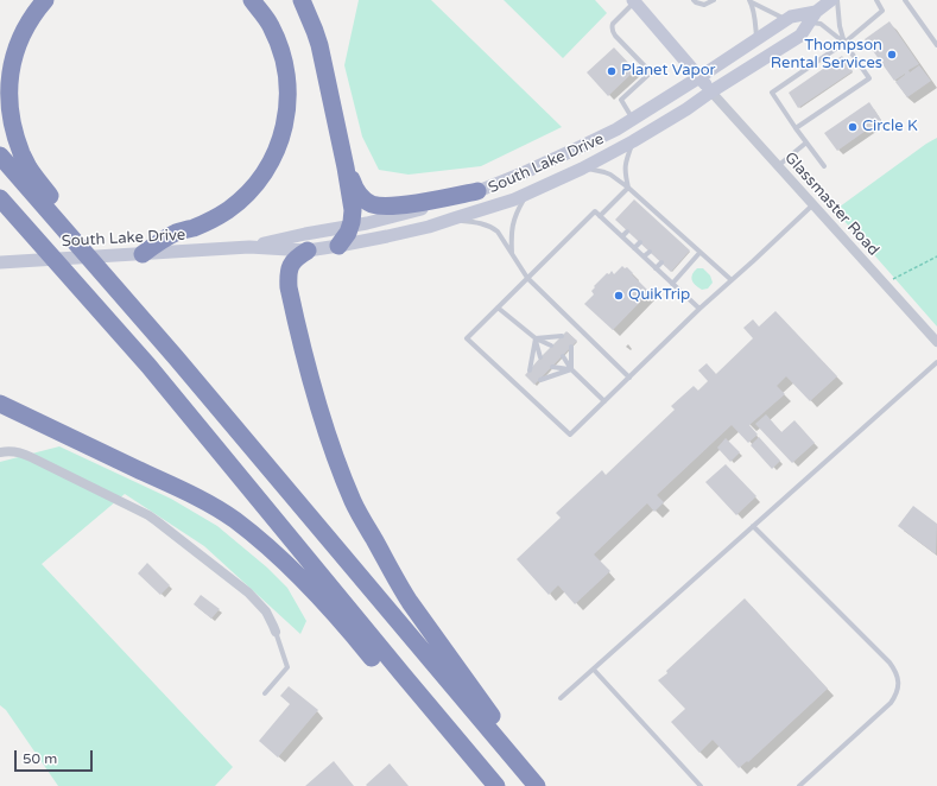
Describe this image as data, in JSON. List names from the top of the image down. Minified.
{"streets":{"main road":["South Lake Drive"],"street":["Glassmaster Road"]},"crossings":[["South Lake Drive","Glassmaster Road"]],"places":["Thompson Rental Services","Planet Vapor","Circle K","QuikTrip"],"scale_bar":"50 m"}
